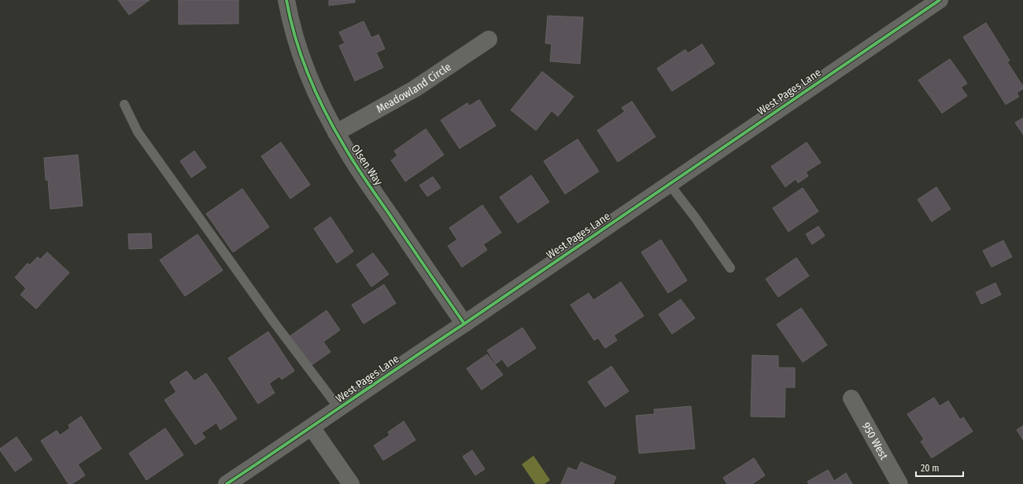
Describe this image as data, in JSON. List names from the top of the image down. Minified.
{"streets":{"street":["Meadowland Circle","West Pages Lane","Olsen Way","950 West"]},"crossings":[["Meadowland Circle","Olsen Way"],["West Pages Lane","Olsen Way"]],"scale_bar":"20 m"}
